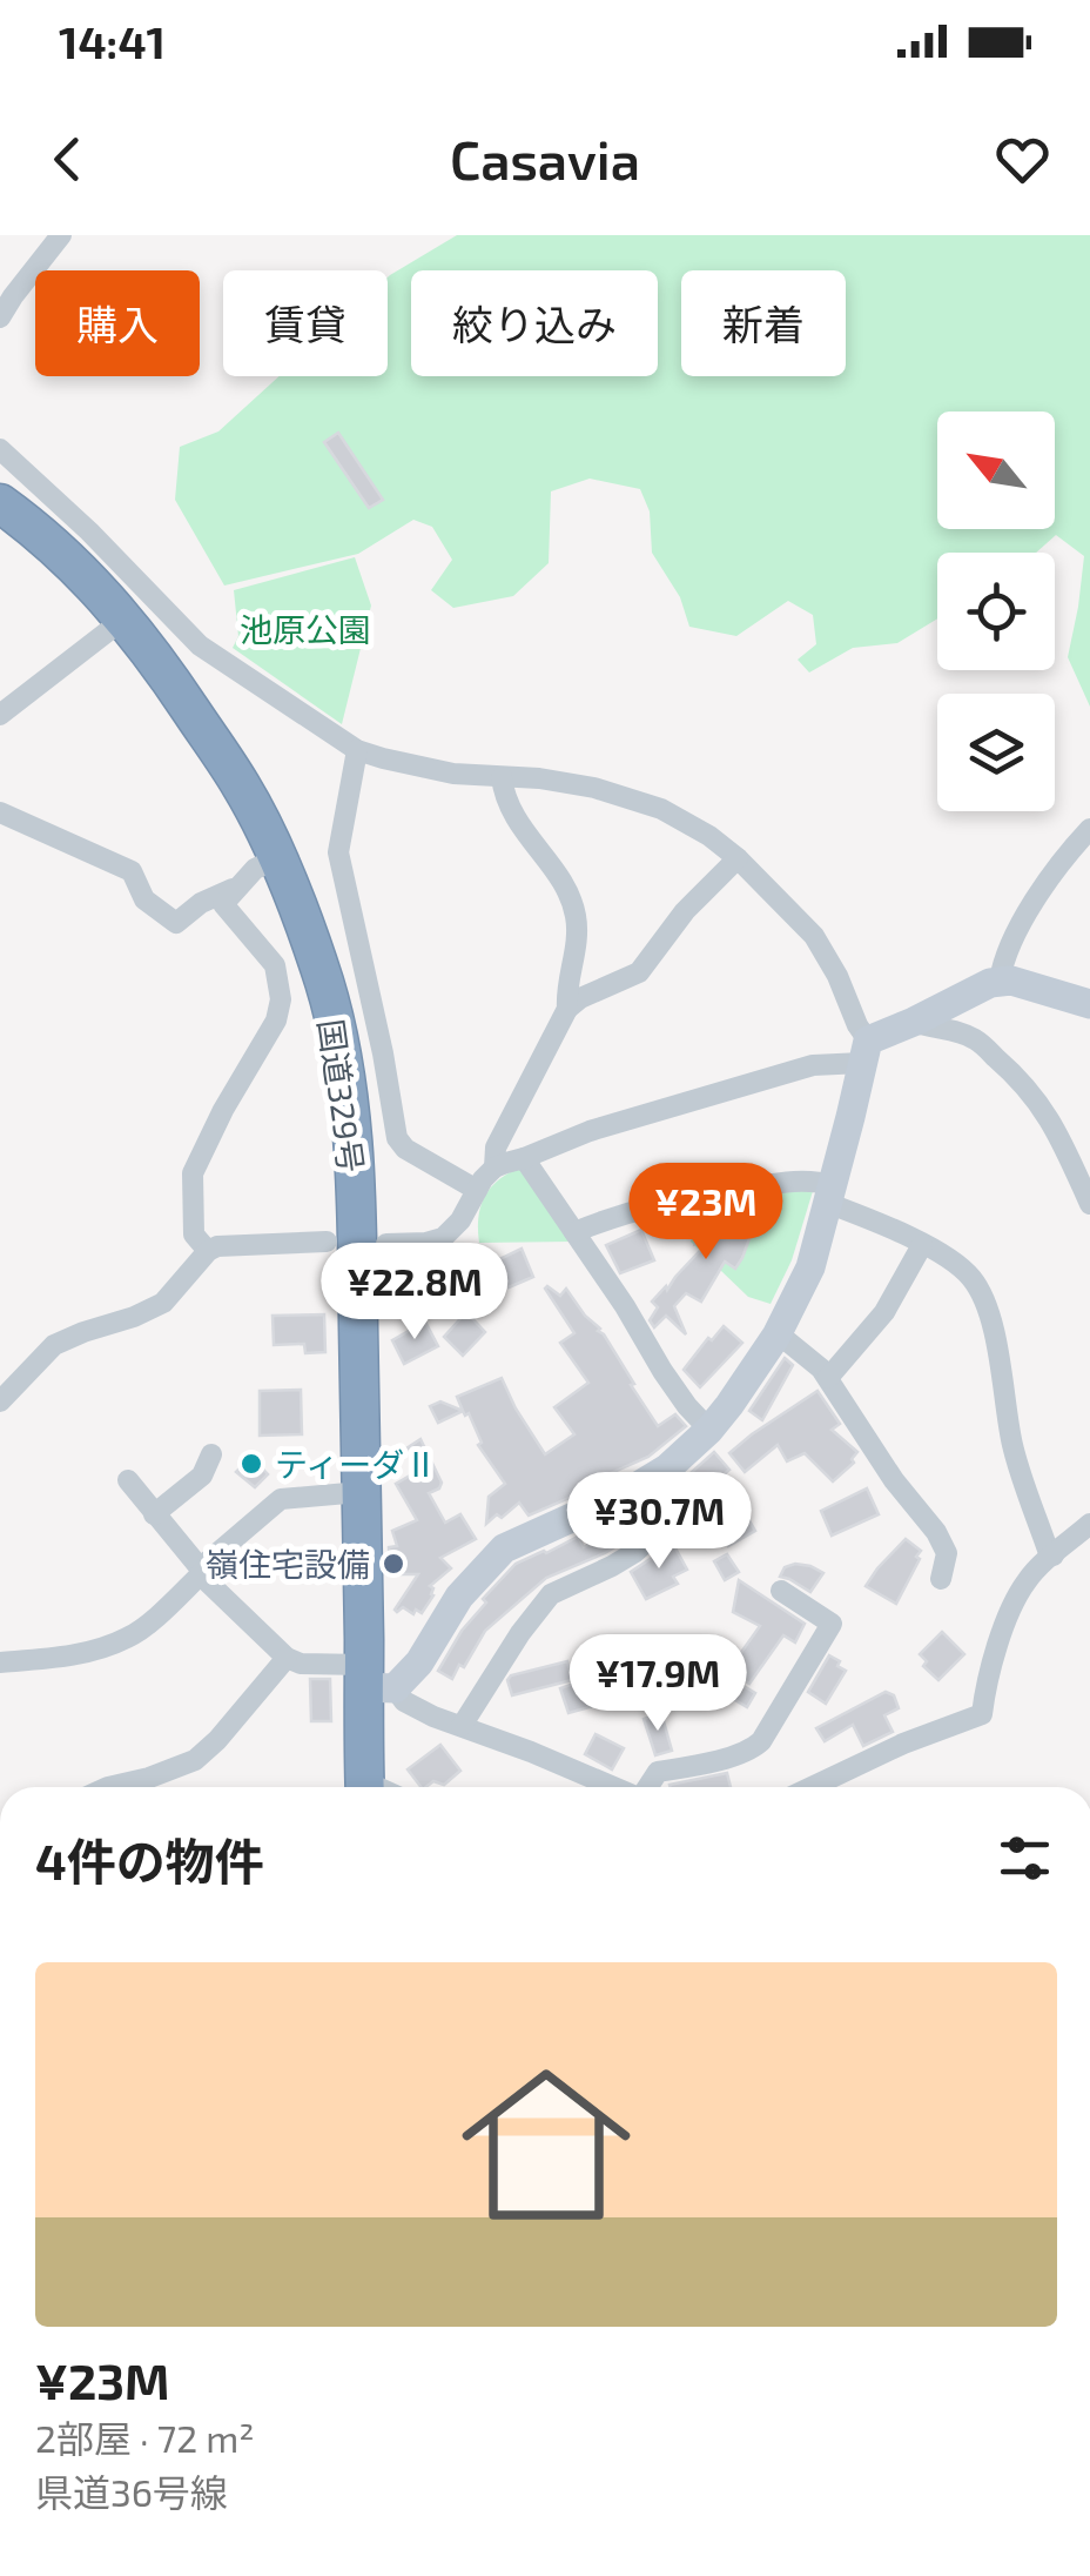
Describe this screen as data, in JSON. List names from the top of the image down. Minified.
{"streets":{"highway":["国道329号"]},"parks":["池原公園"],"places":["ティーダⅡ","嶺住宅設備"],"north":"top left","page":{"status":"14:41","header":"Casavia","chip":["購入","賃貸","絞り込み","新着"],"price":["¥23M","¥22.8M","¥30.7M","¥17.9M"],"heading":"4件の物件","list":[{"name":"¥23M","note":"2部屋 · 72 m² · 県道36号線"}]}}
